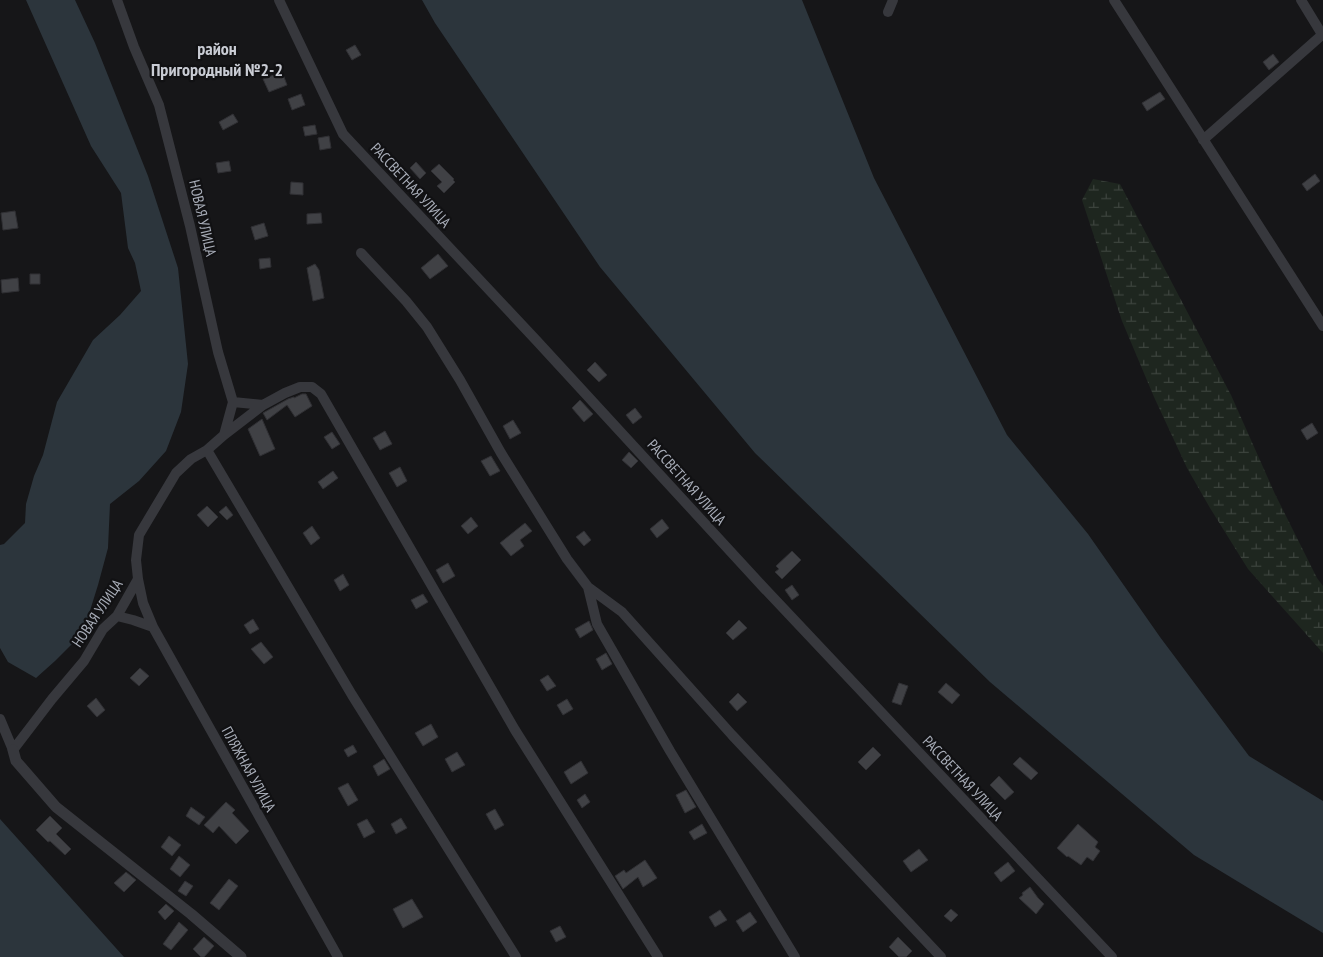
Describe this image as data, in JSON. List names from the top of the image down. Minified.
{"streets":{"street":["РАССВЕТНАЯ УЛИЦА","НОВАЯ УЛИЦА","ПЛЯЖНАЯ УЛИЦА"]},"crossings":[["НОВАЯ УЛИЦА","ПЛЯЖНАЯ УЛИЦА"]],"districts":["район Пригородный №2-2"]}
